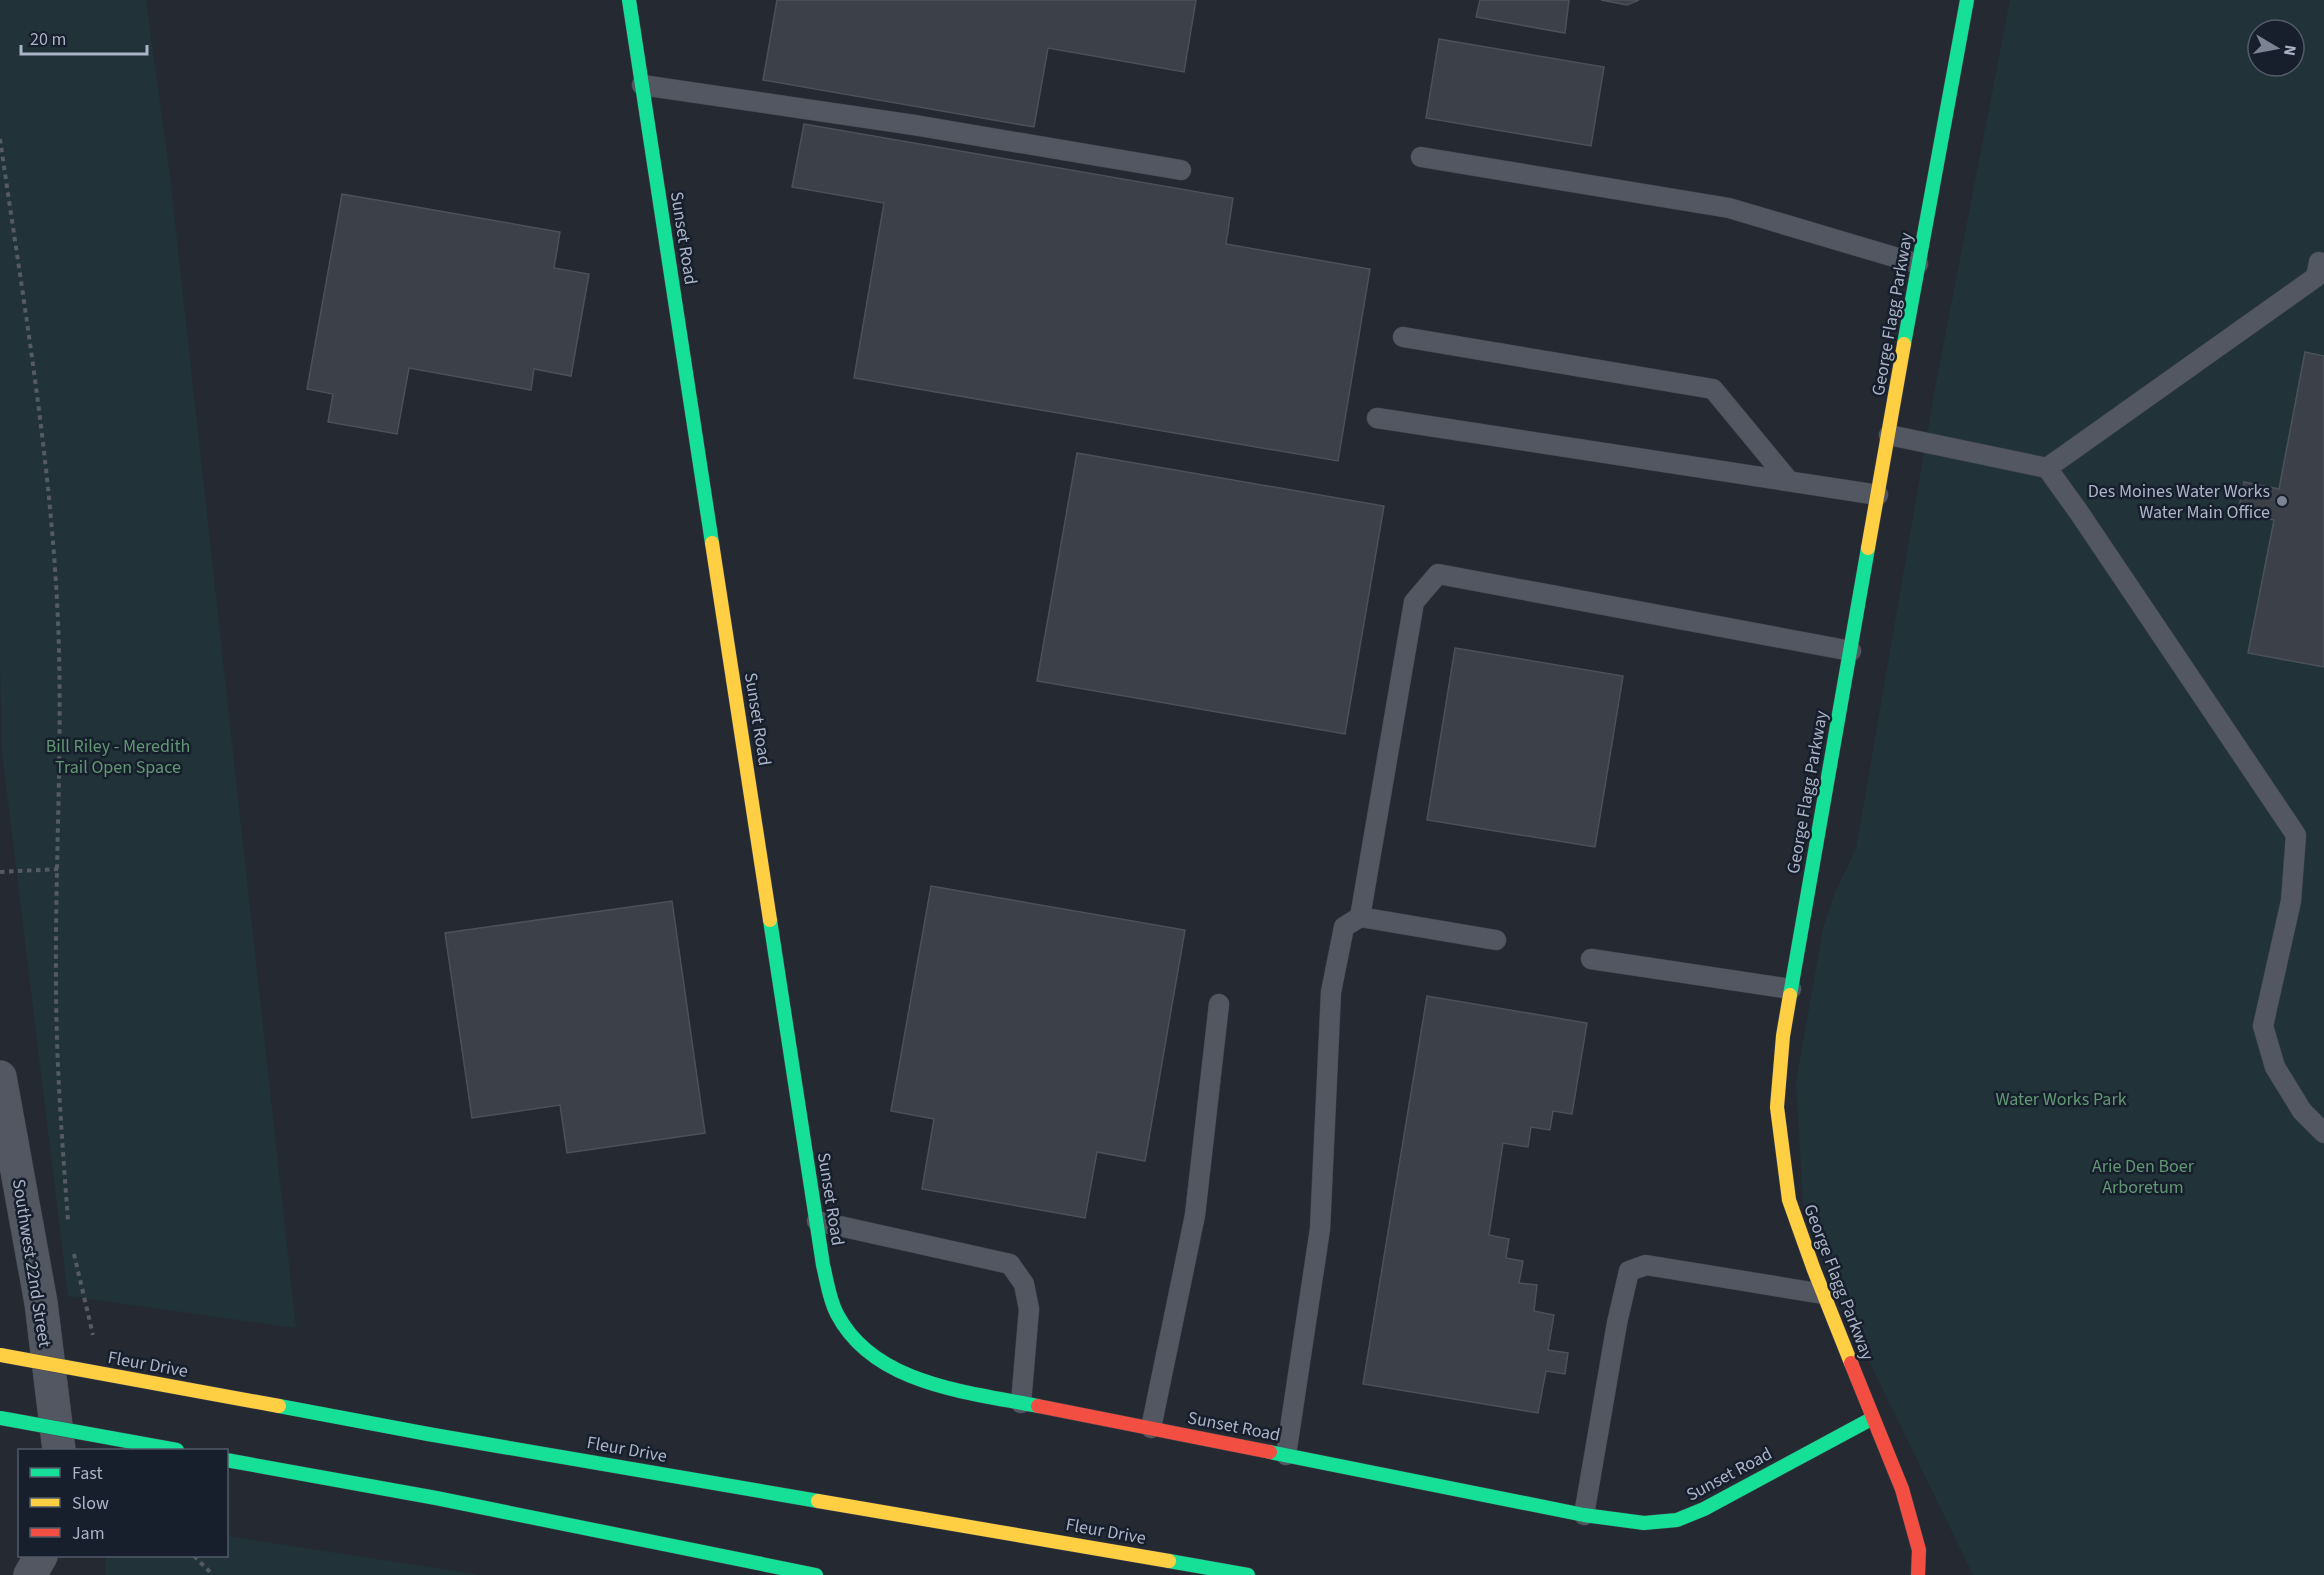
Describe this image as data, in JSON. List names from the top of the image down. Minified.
{"streets":{"street":["Sunset Road","George Flagg Parkway","Southwest 22nd Street","Fleur Drive"]},"crossings":[["Sunset Road","George Flagg Parkway"]],"parks":["Bill Riley - Meredith Trail Open Space","Water Works Park","Arie Den Boer Arboretum"],"places":["Des Moines Water Works Water Main Office"],"legend":["Fast","Slow","Jam"],"scale_bar":"20 m","north":"right"}
